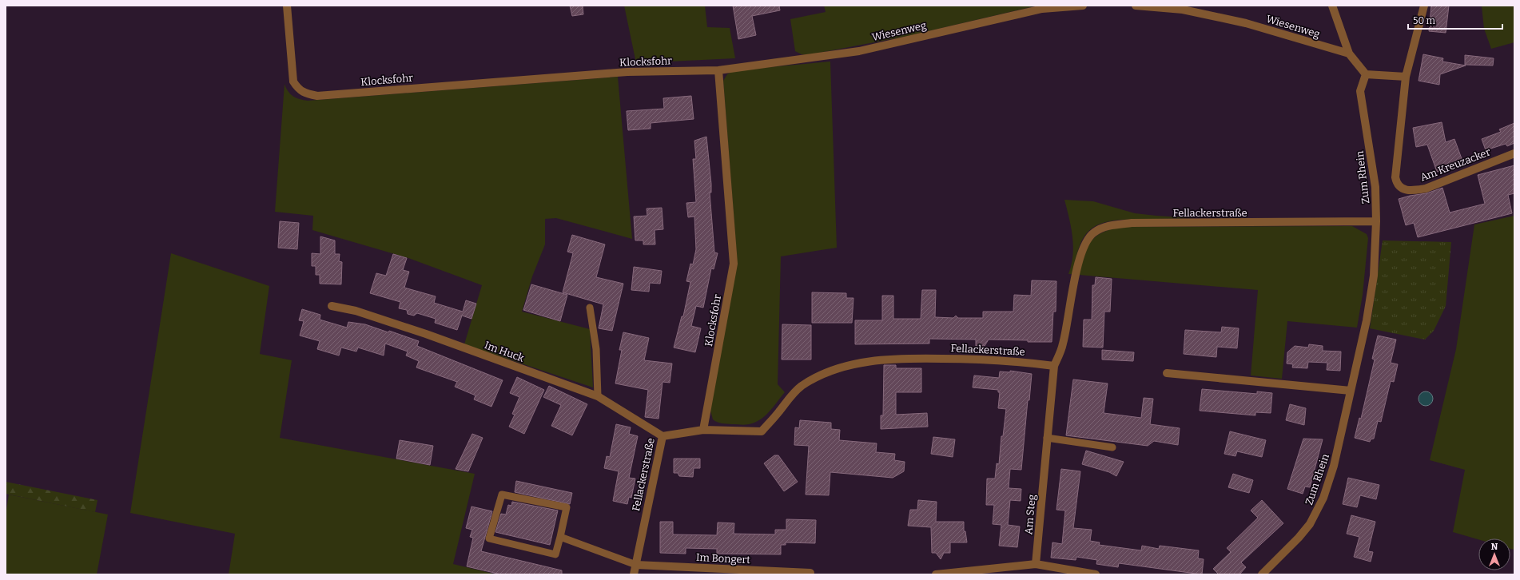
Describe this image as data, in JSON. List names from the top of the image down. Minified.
{"streets":{"street":["Wiesenweg","Klocksfohr","Am Kreuzacker","Zum Rhein","Fellackerstraße","Im Huck","Am Steg","Im Bongert"]},"crossings":[["Wiesenweg","Klocksfohr"],["Klocksfohr","Fellackerstraße"],["Zum Rhein","Fellackerstraße"],["Fellackerstraße","Im Huck"],["Fellackerstraße","Am Steg"],["Fellackerstraße","Im Bongert"]],"scale_bar":"50 m","north":"top"}
